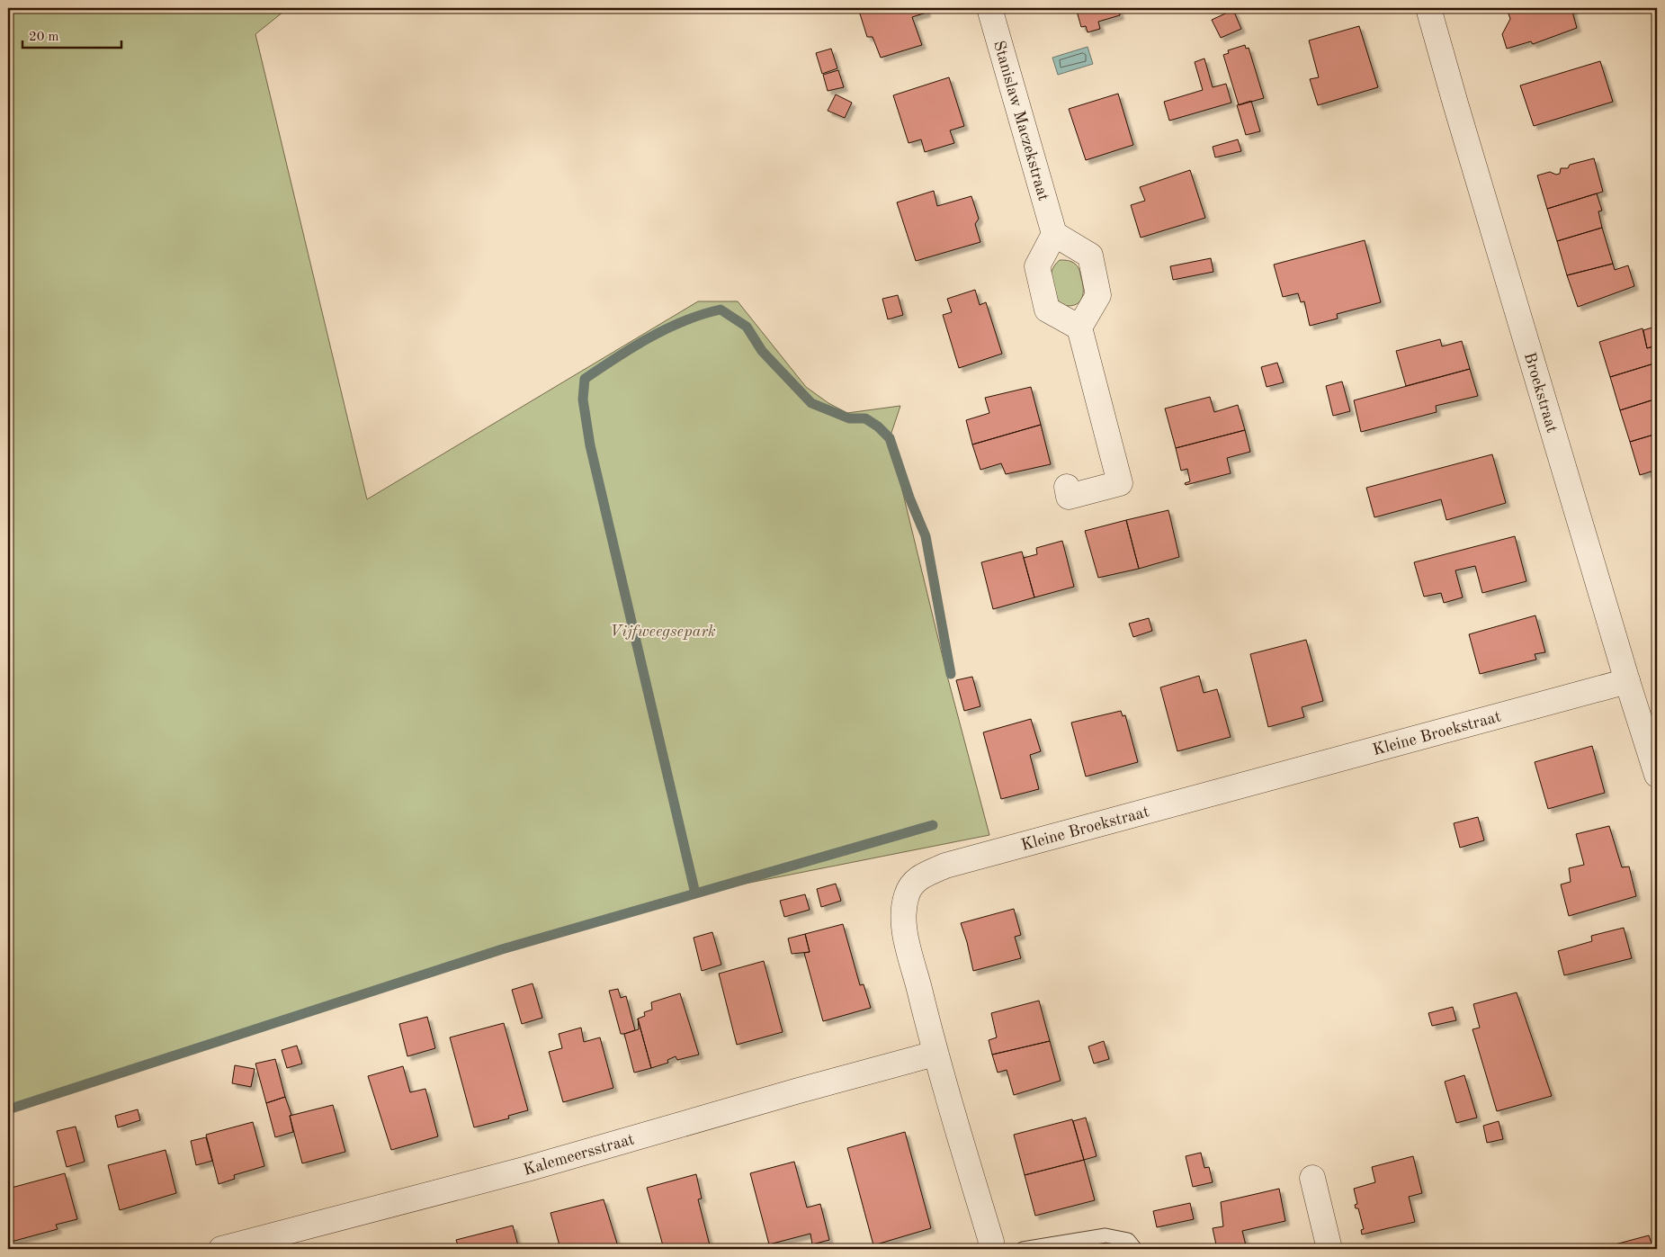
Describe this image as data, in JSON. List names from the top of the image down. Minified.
{"streets":{"street":["Stanislaw Maczekstraat","Broekstraat","Kleine Broekstraat","Kalemeersstraat"]},"crossings":[["Broekstraat","Kleine Broekstraat"],["Kleine Broekstraat","Kalemeersstraat"]],"parks":["Vijfweegsepark"],"scale_bar":"20 m"}
